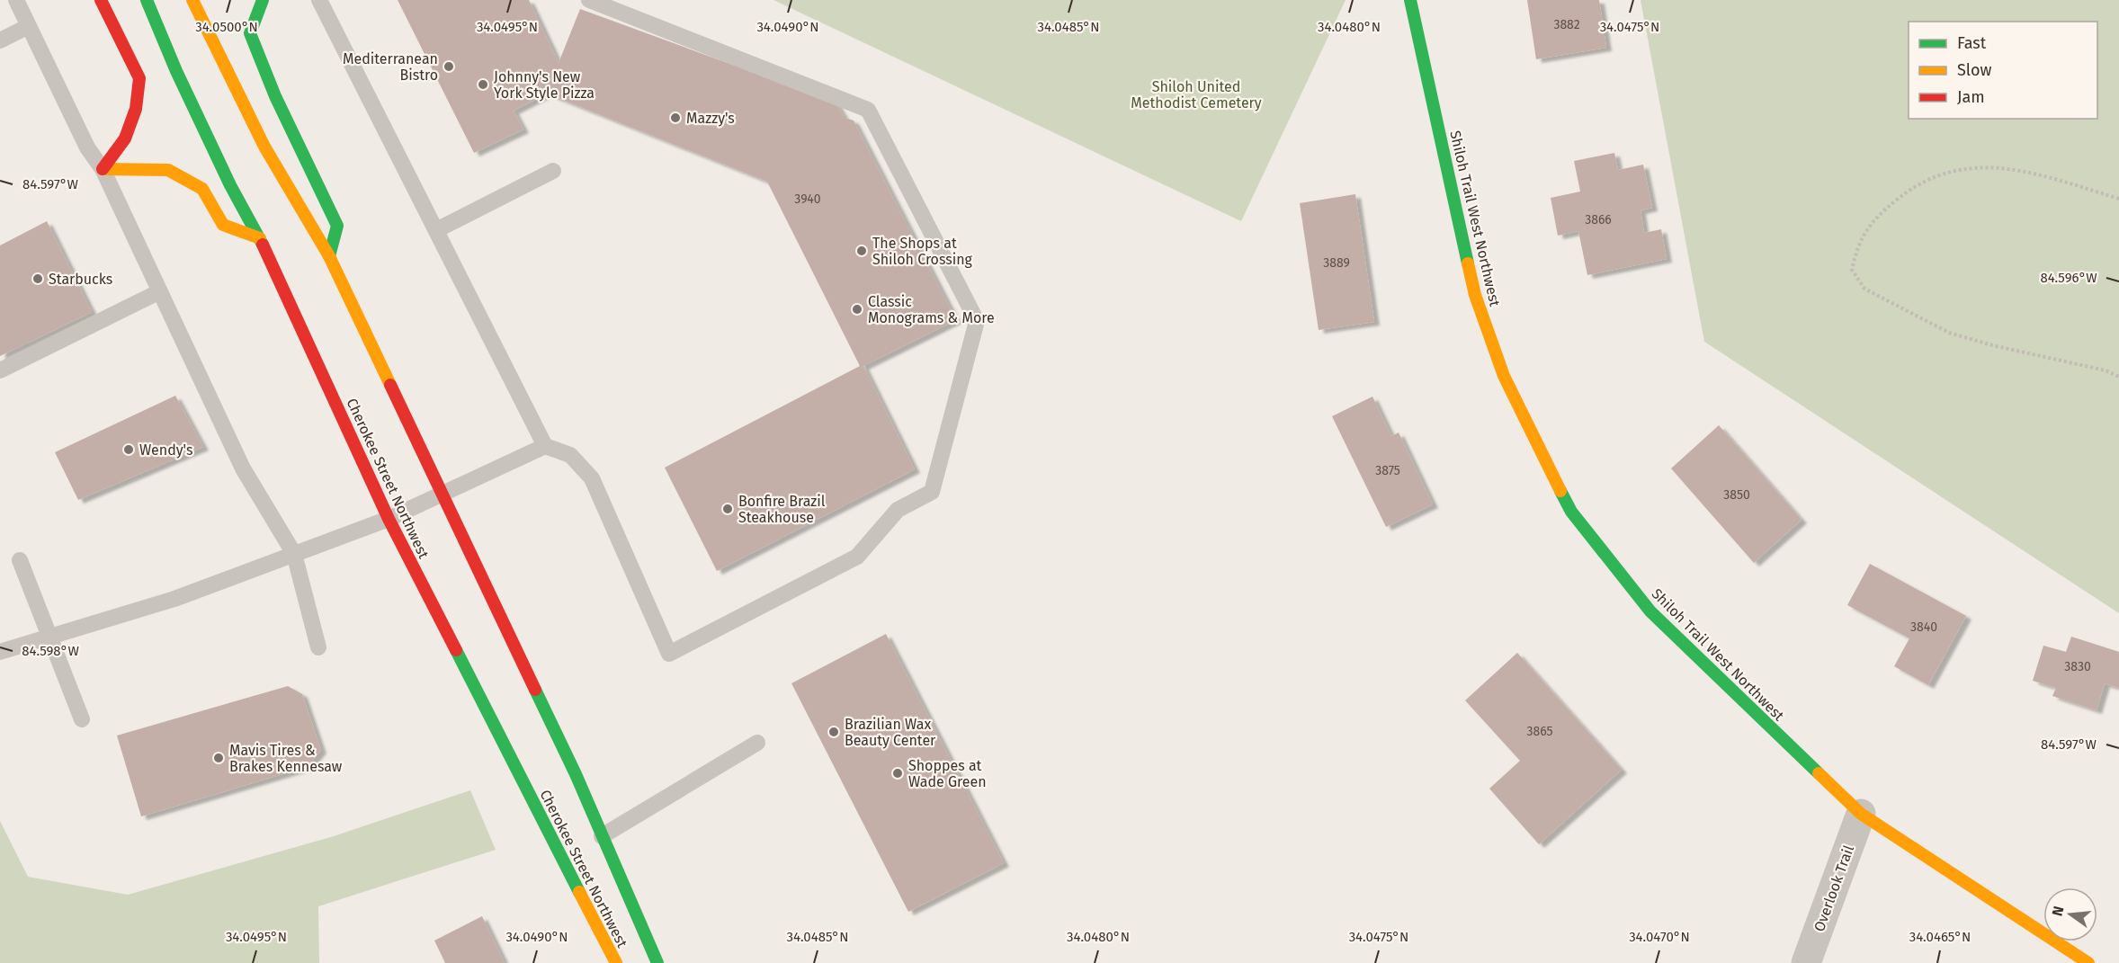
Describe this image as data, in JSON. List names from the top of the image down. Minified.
{"streets":{"main road":["Shiloh Trail West Northwest","Cherokee Street Northwest"],"street":["Overlook Trail"]},"crossings":[["Shiloh Trail West Northwest","Overlook Trail"]],"parks":["Shiloh United Methodist Cemetery"],"places":["Mediterranean Bistro","Johnny's New York Style Pizza","Mazzy's","The Shops at Shiloh Crossing","Starbucks","Classic Monograms & More","Wendy's","Bonfire Brazil Steakhouse","Brazilian Wax Beauty Center","Mavis Tires & Brakes Kennesaw","Shoppes at Wade Green"],"house_numbers":["3882","3940","3866","3889","3875","3850","3840","3830","3865"],"legend":["Fast","Slow","Jam"],"north":"left","coordinates":["34.0495°N","34.0490°N","34.0485°N","34.0480°N","34.0475°N","34.0500°N","84.597°W","84.596°W","84.598°W","34.0470°N","34.0465°N"]}
